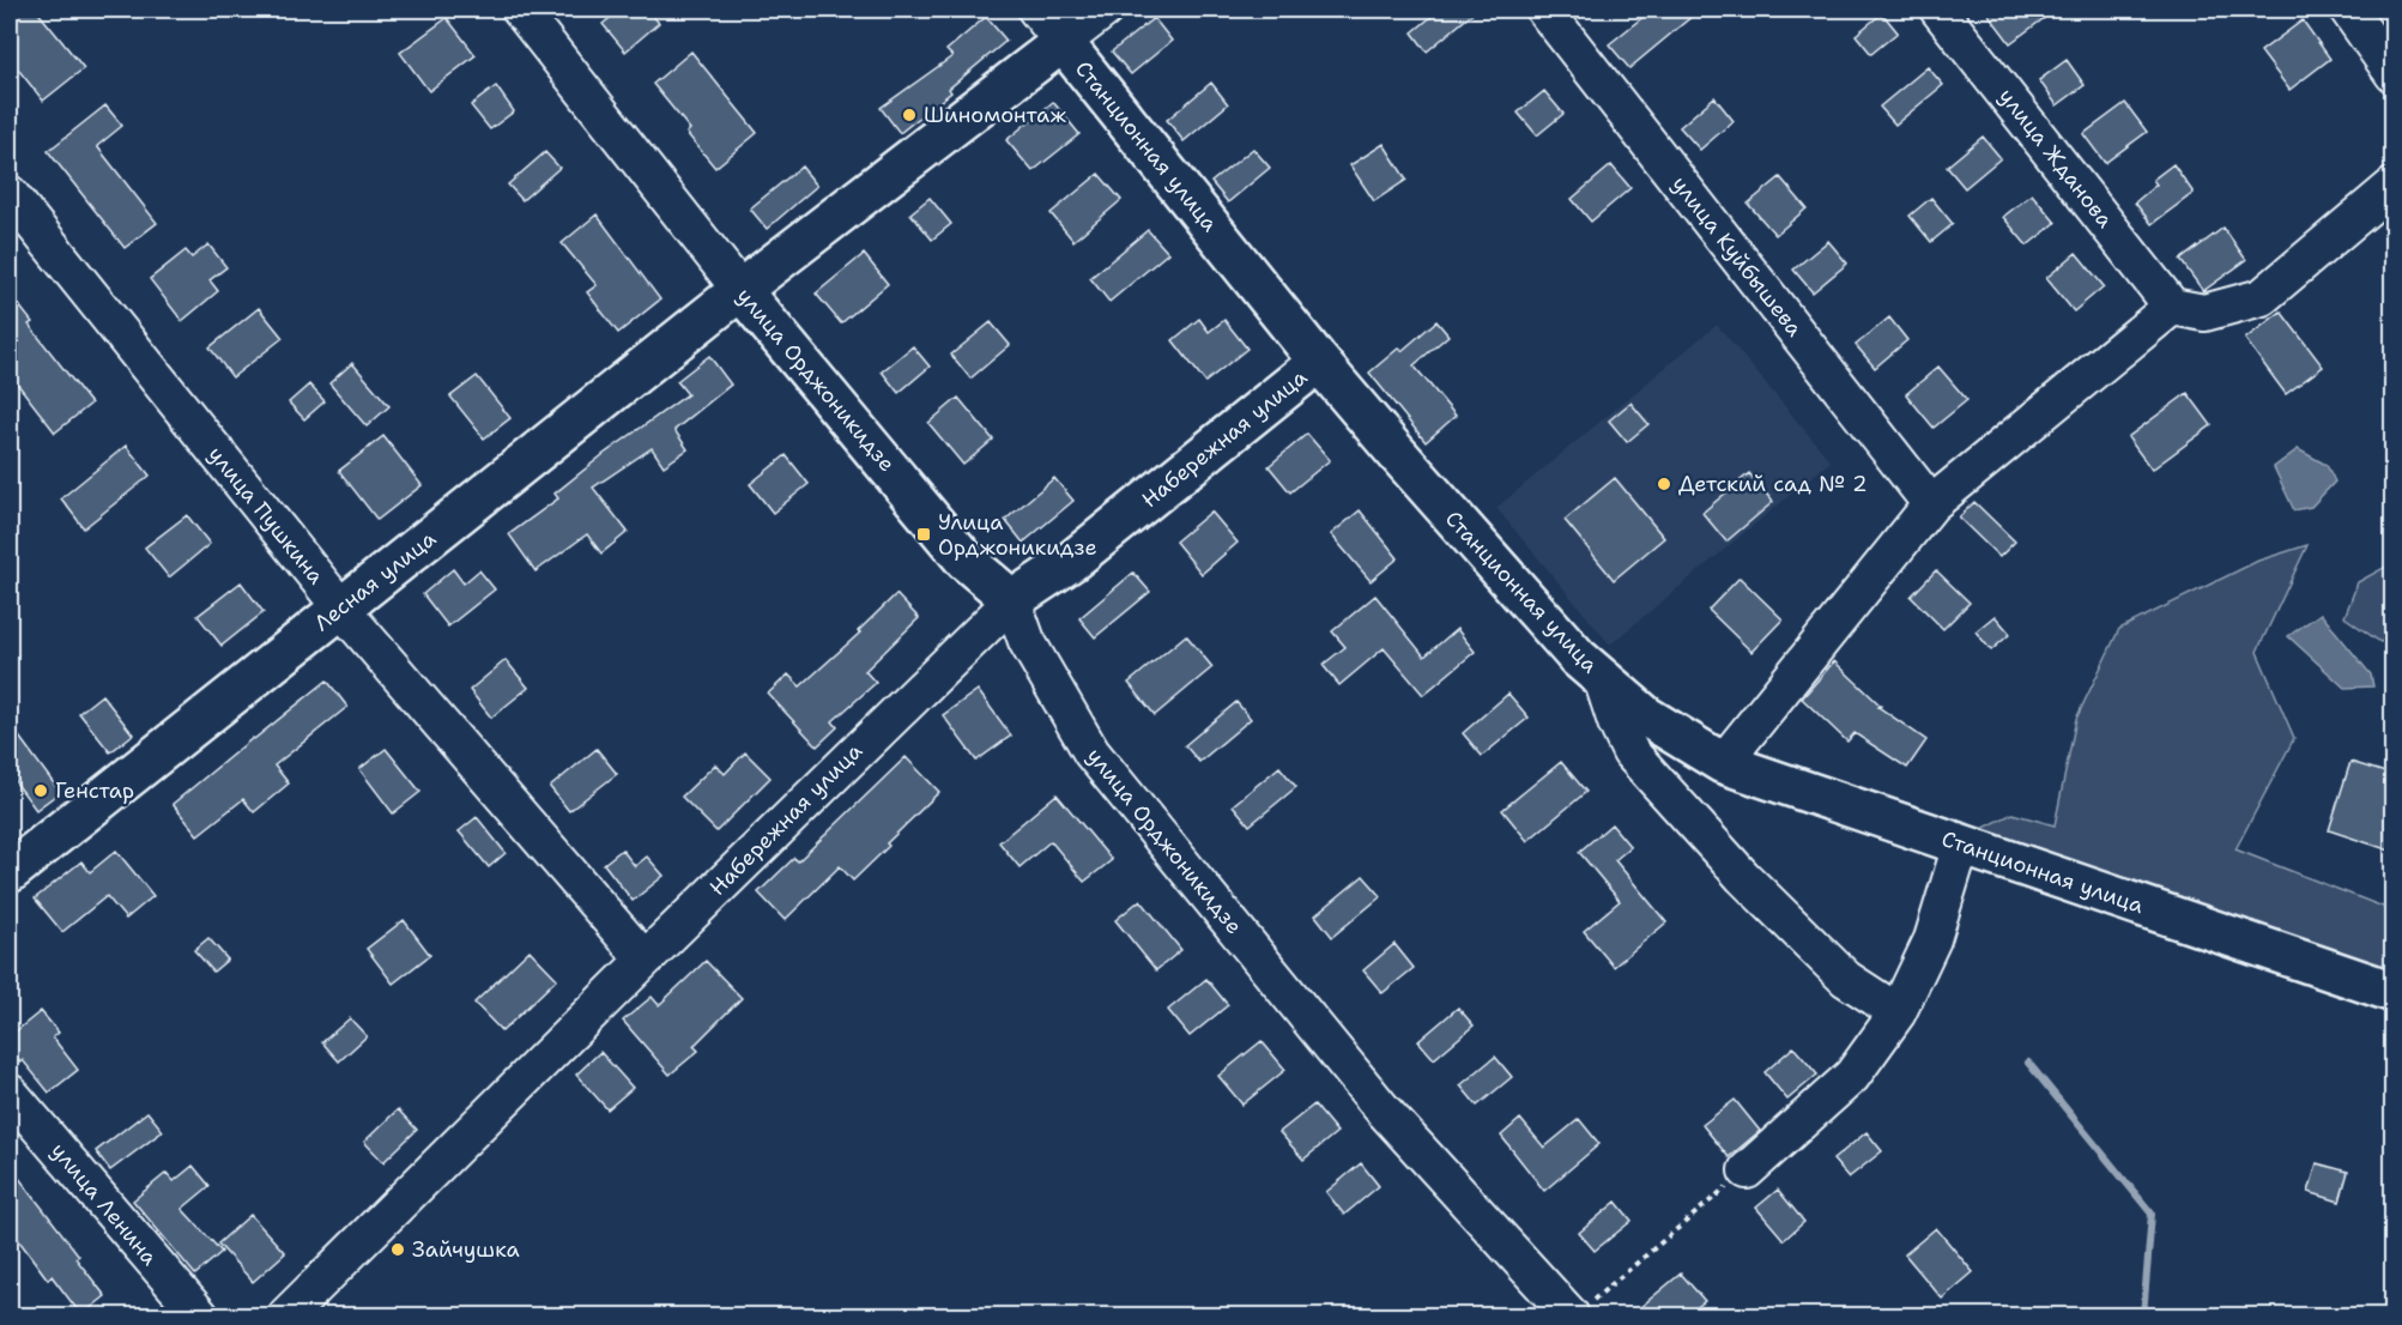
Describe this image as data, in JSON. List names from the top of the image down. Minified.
{"streets":{"main road":["Станционная улица","улица Орджоникидзе","Набережная улица","Лесная улица"],"street":["улица Жданова","улица Куйбышева","улица Пушкина","улица Ленина"]},"crossings":[["Станционная улица","Набережная улица"],["Станционная улица","Лесная улица"],["улица Орджоникидзе","Набережная улица"],["улица Орджоникидзе","Лесная улица"],["Набережная улица","улица Пушкина"],["улица Пушкина","Лесная улица"]],"places":{"other":["Шиномонтаж","Детский сад № 2","Генстар","Зайчушка"],"transit":["Улица Орджоникидзе"]}}
